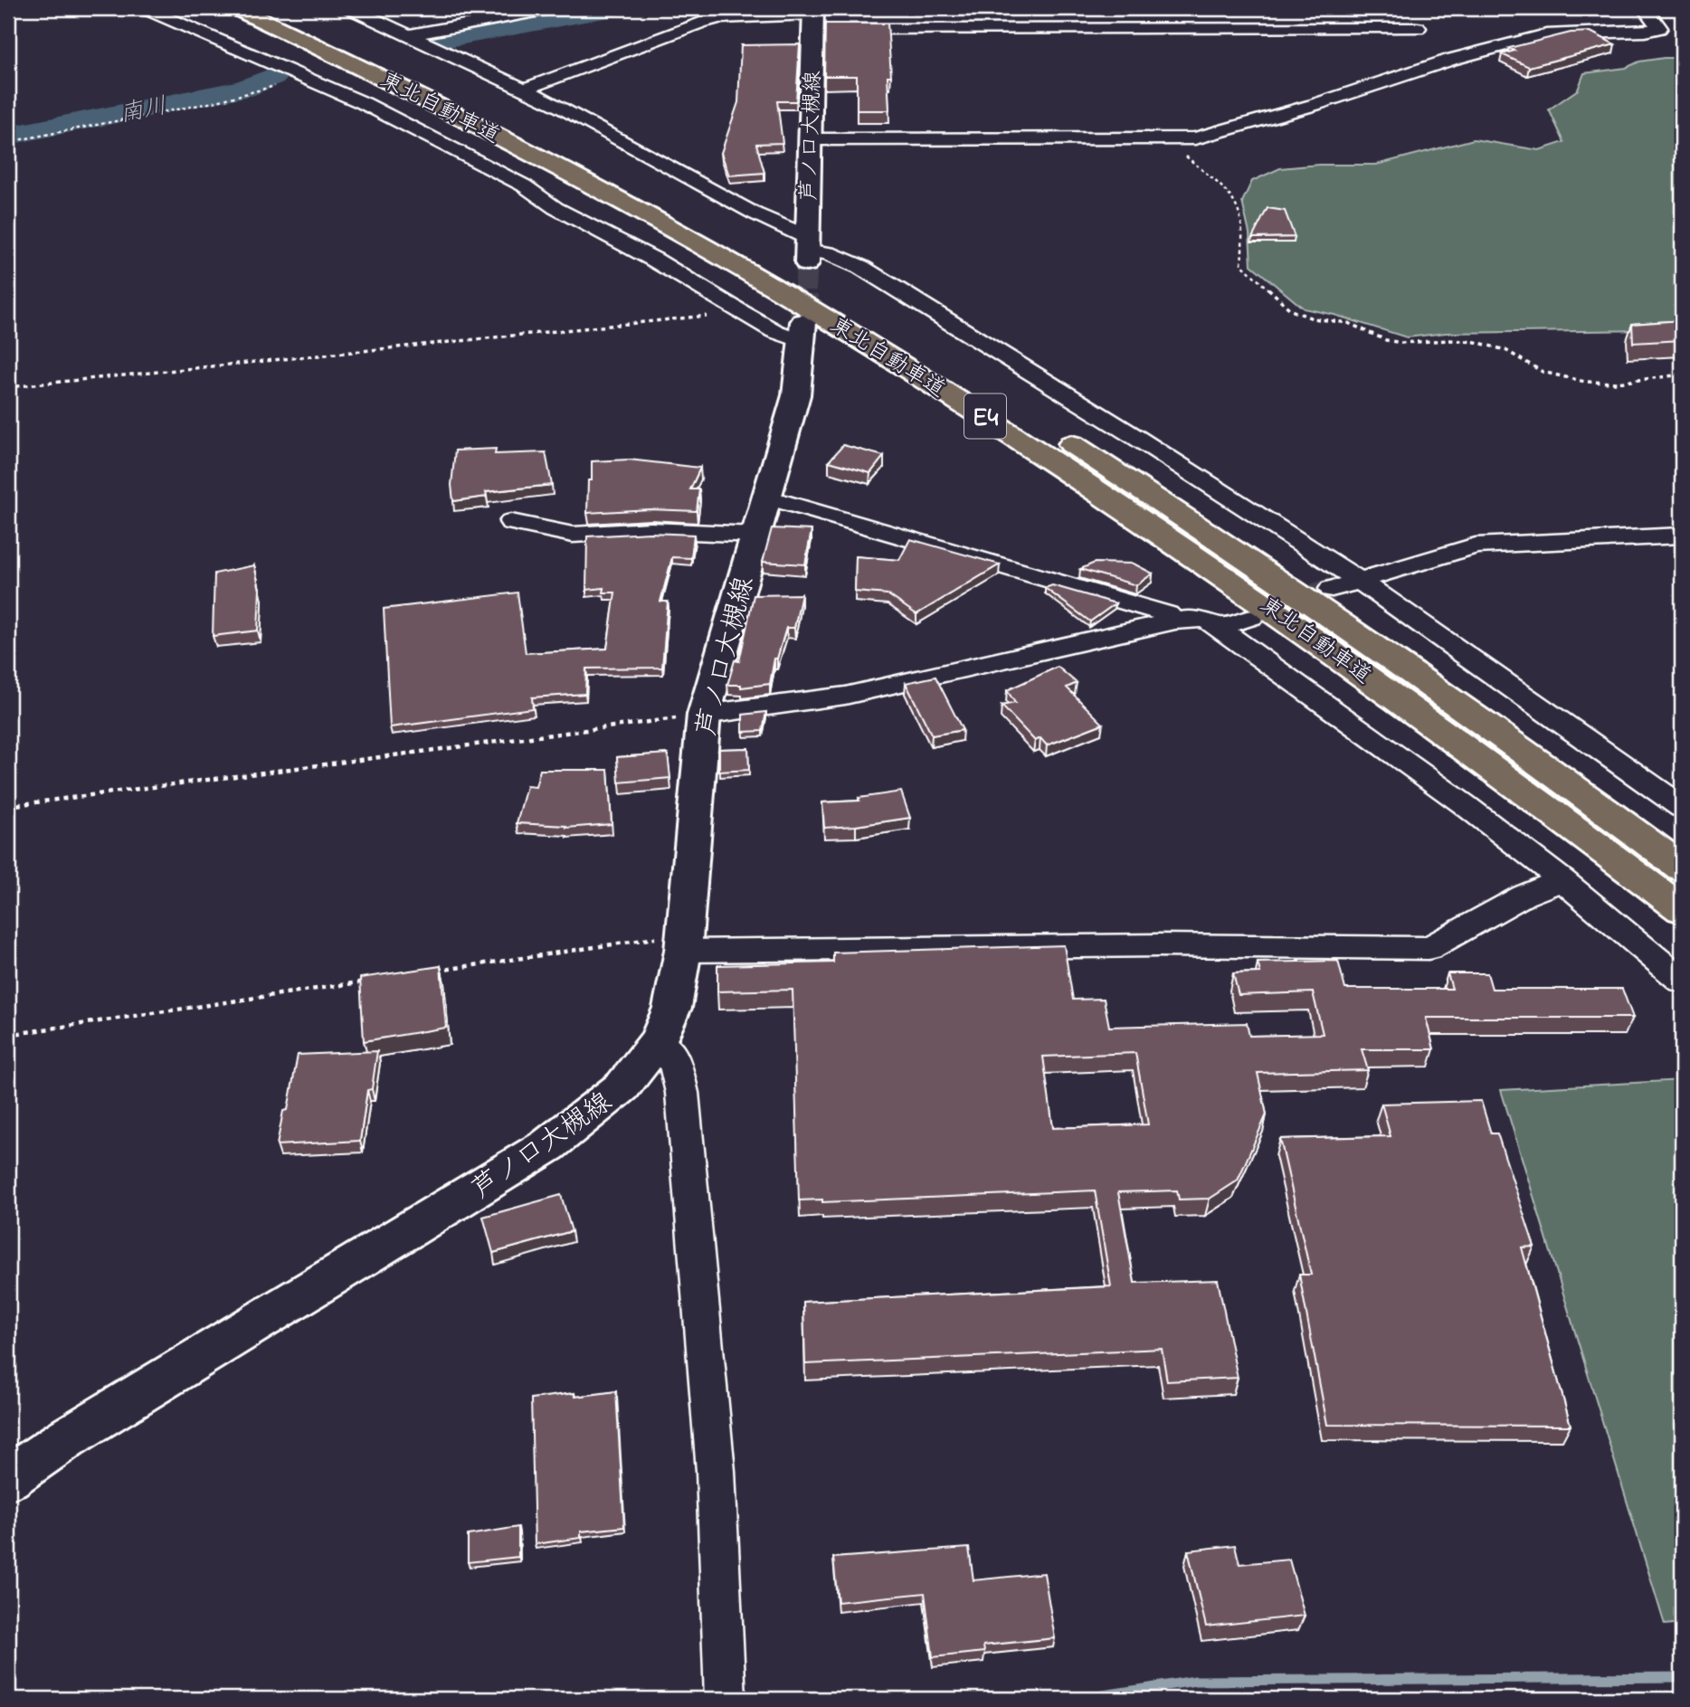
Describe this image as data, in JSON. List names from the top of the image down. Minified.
{"streets":{"highway":["東北自動車道","E4"],"main road":["芦ノ口大槻線"]},"water":["南川"]}
